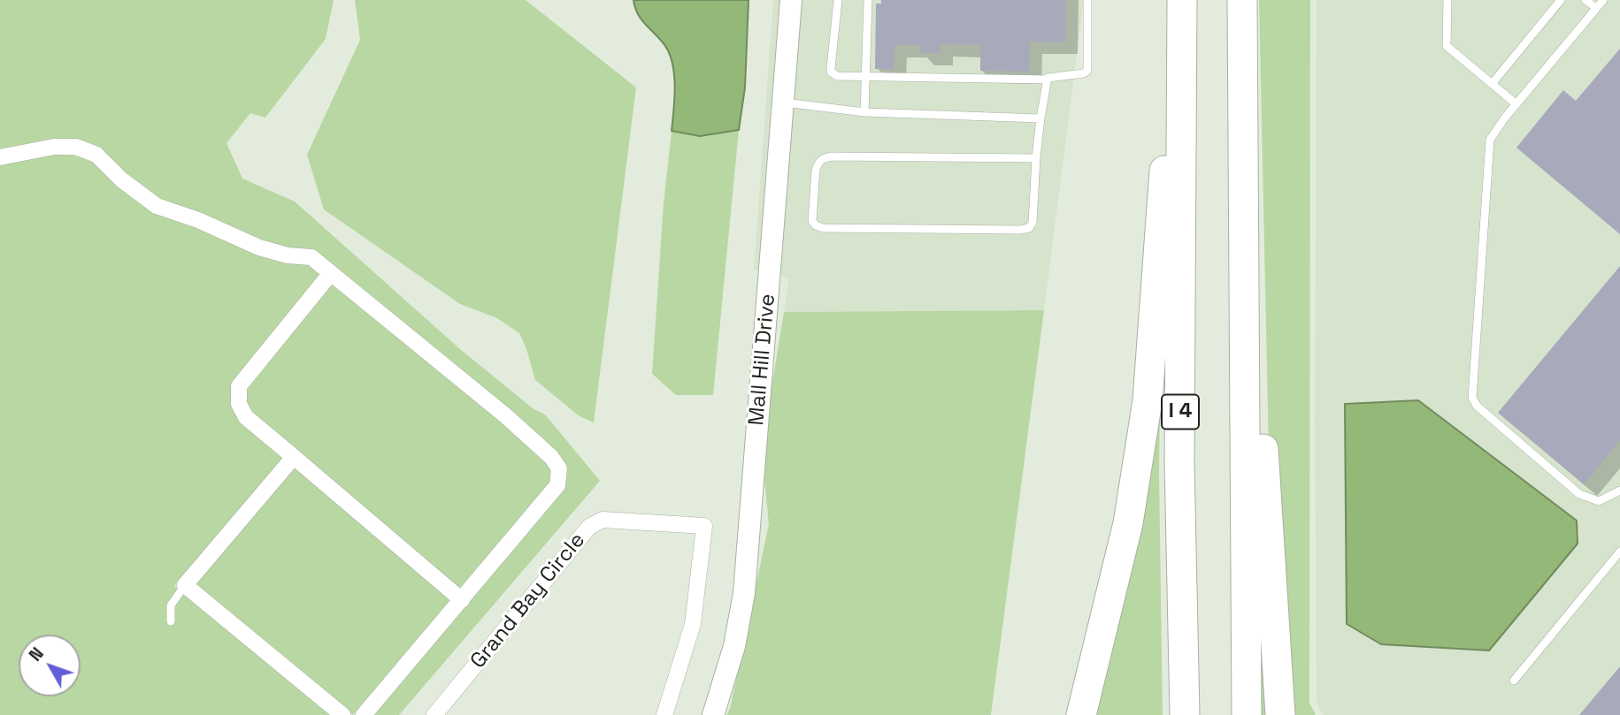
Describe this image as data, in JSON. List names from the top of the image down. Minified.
{"streets":{"highway":["I 4"],"street":["Mall Hill Drive","Grand Bay Circle"]},"north":"top left"}
